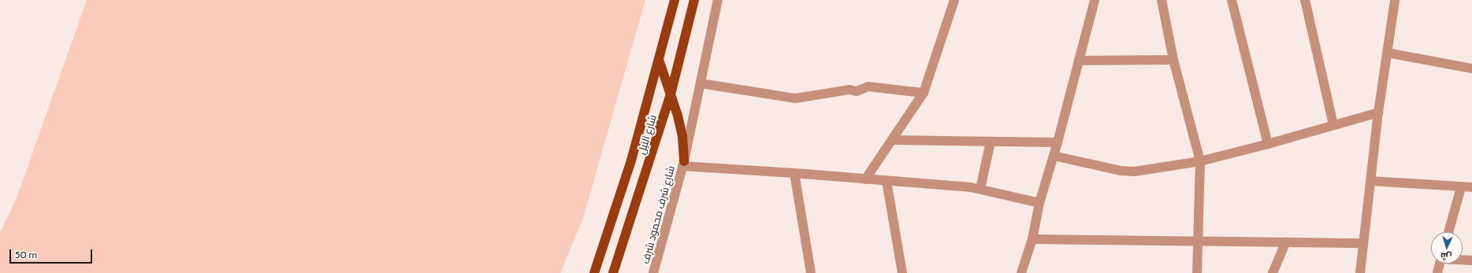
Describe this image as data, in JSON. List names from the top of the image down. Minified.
{"streets":{"main road":["شارع النيل"],"street":["شارع شرف محمود شرف"]},"scale_bar":"50 m","north":"bottom"}
